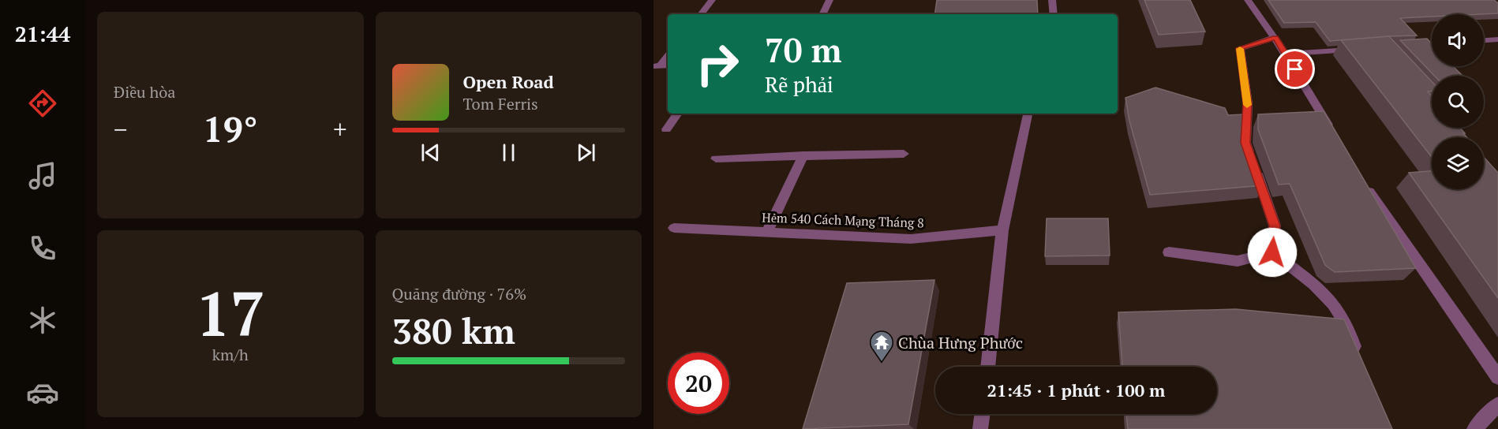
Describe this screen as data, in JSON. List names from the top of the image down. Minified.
{"streets":{"street":["Hẻm 540 Cách Mạng Tháng 8"]},"places":{"temple":["Chùa Hưng Phước"]},"page":{"tabs":"21:44","tile":["Điều hòa",["17","km/h"],["Quãng đường · 76%","380 km"]],"turn":["70 m","Rẽ phải"],"song":["Open Road","Tom Ferris"],"heat":["−","19°","+"],"limit":"20","trip":"21:45 · 1 phút · 100 m"}}
